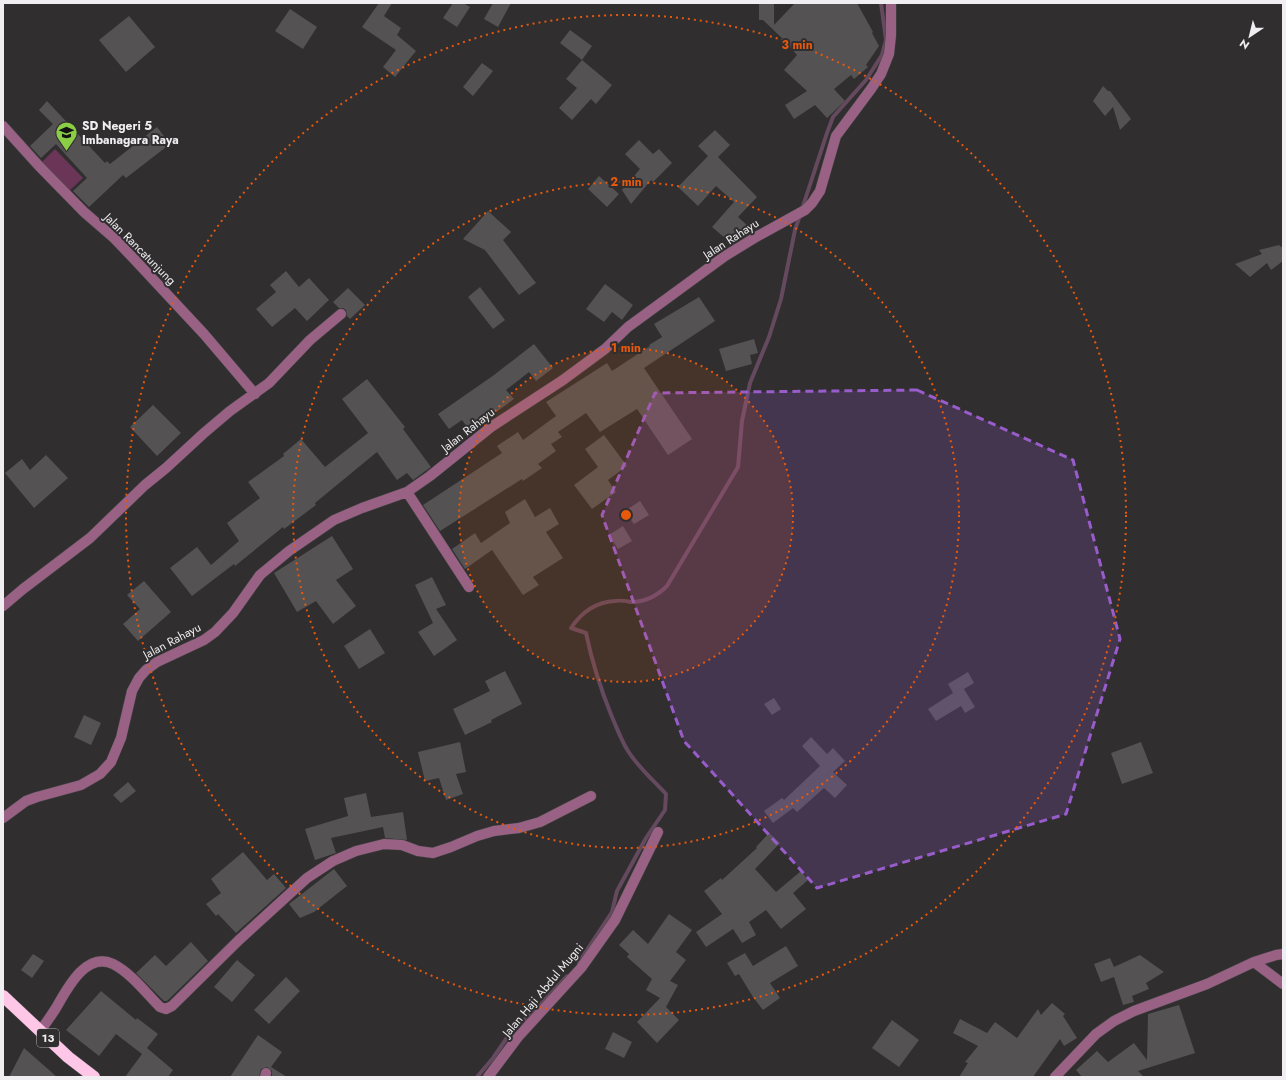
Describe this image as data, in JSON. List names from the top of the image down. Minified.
{"streets":{"highway":["13"],"street":["Jalan Rahayu","Jalan Rancatunjung","Jalan Haji Abdul Mugni"]},"places":{"school or university":["SD Negeri 5 Imbanagara Raya"]},"north":"bottom left","rings":["3 min","2 min","1 min"]}
